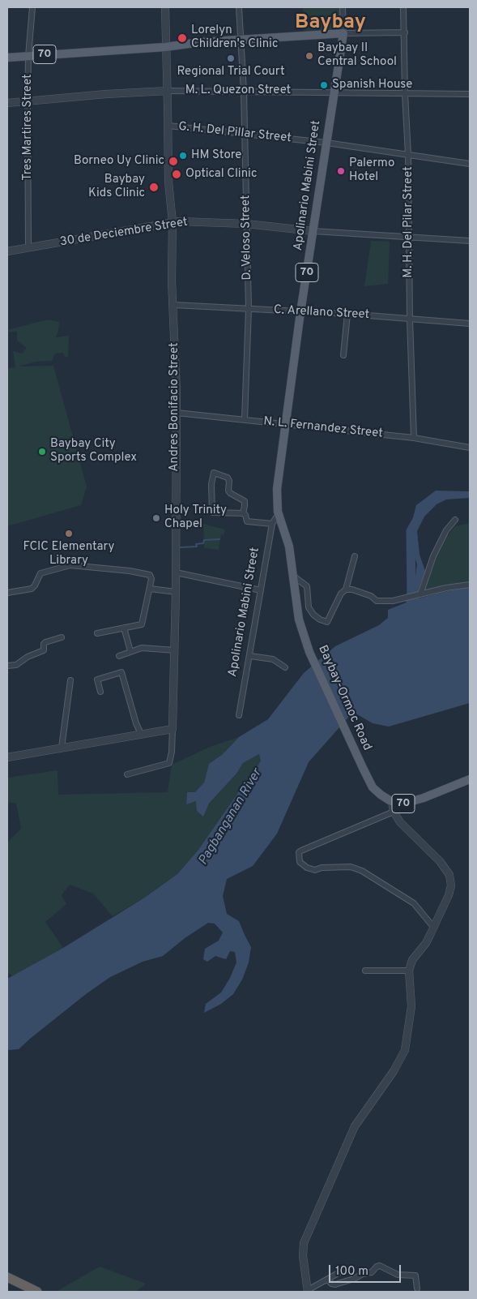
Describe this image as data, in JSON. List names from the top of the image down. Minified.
{"streets":{"main road":["70","Apolinario Mabini Street","Baybay-Ormoc Road"],"street":["M. L. Quezon Street","Tres Martires Street","G. H. Del Pillar Street","M. H. Del Pilar Street","30 de Deciembre Street","D. Veloso Street","C. Arellano Street","Andres Bonifacio Street","N. L. Fernandez Street"]},"crossings":[["70","Tres Martires Street"],["70","Apolinario Mabini Street"],["70","D. Veloso Street"],["70","Andres Bonifacio Street"],["70","Baybay-Ormoc Road"],["M. L. Quezon Street","Tres Martires Street"],["M. L. Quezon Street","Apolinario Mabini Street"],["M. L. Quezon Street","M. H. Del Pilar Street"],["M. L. Quezon Street","D. Veloso Street"],["M. L. Quezon Street","Andres Bonifacio Street"],["Tres Martires Street","30 de Deciembre Street"],["G. H. Del Pillar Street","Apolinario Mabini Street"],["G. H. Del Pillar Street","M. H. Del Pilar Street"],["G. H. Del Pillar Street","D. Veloso Street"],["G. H. Del Pillar Street","Andres Bonifacio Street"],["Apolinario Mabini Street","30 de Deciembre Street"],["Apolinario Mabini Street","C. Arellano Street"],["Apolinario Mabini Street","N. L. Fernandez Street"],["Apolinario Mabini Street","Baybay-Ormoc Road"],["M. H. Del Pilar Street","C. Arellano Street"],["M. H. Del Pilar Street","N. L. Fernandez Street"],["30 de Deciembre Street","D. Veloso Street"],["30 de Deciembre Street","Andres Bonifacio Street"],["D. Veloso Street","C. Arellano Street"],["D. Veloso Street","N. L. Fernandez Street"],["C. Arellano Street","Andres Bonifacio Street"],["Andres Bonifacio Street","N. L. Fernandez Street"]],"districts":["Baybay"],"water":["Pagbanganan River"],"places":["Lorelyn Children's Clinic","Baybay II Central School","Regional Trial Court","Spanish House","HM Store","Borneo Uy Clinic","Palermo Hotel","Optical Clinic","Baybay Kids Clinic","Baybay City Sports Complex","Holy Trinity Chapel","FCIC Elementary Library"],"scale_bar":"100 m"}
